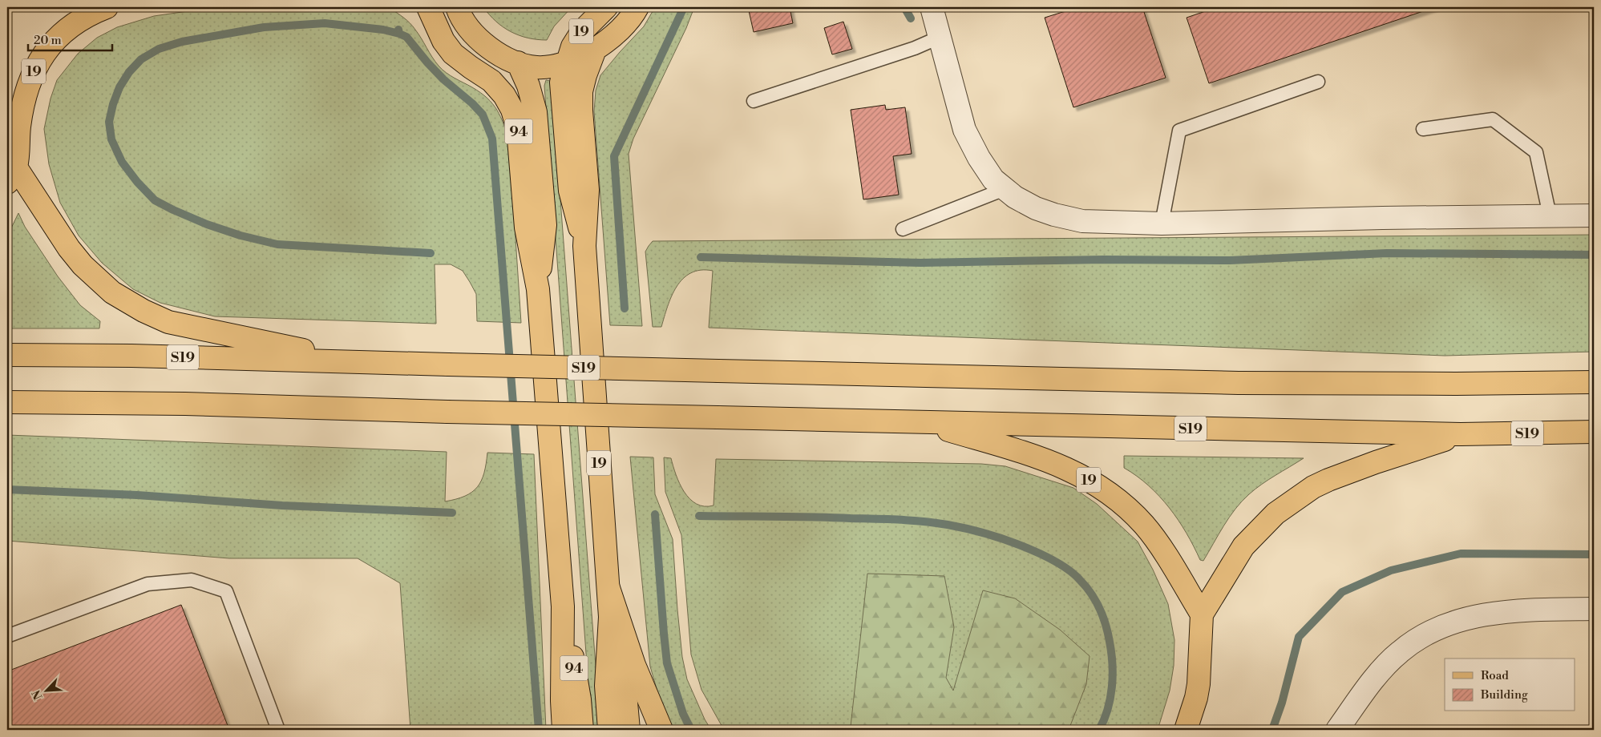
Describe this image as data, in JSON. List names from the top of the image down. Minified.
{"streets":{"main road":["19","94","S19"]},"crossings":[["19","94"],["19","S19"]],"legend":["Road","Building"],"scale_bar":"20 m","north":"bottom left"}
